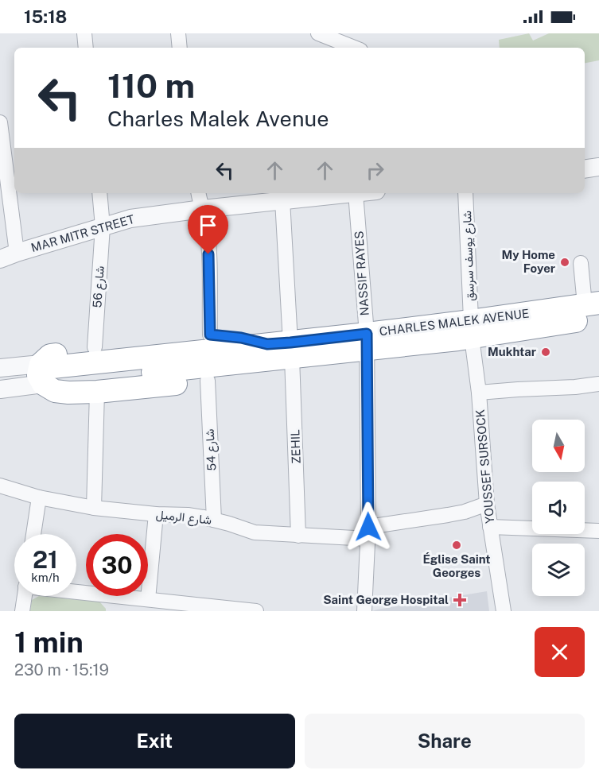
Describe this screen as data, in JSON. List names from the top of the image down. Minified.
{"streets":{"highway":["CHARLES MALEK AVENUE"],"street":["MAR MITR STREET","شارع يوسف سرسق","NASSIF RAYES","شارع 56","ZEHIL","شارع 54","YOUSSEF SURSOCK","شارع الرميل"]},"crossings":[["MAR MITR STREET","NASSIF RAYES"],["MAR MITR STREET","شارع 56"],["MAR MITR STREET","ZEHIL"],["شارع يوسف سرسق","CHARLES MALEK AVENUE"],["شارع يوسف سرسق","YOUSSEF SURSOCK"],["NASSIF RAYES","CHARLES MALEK AVENUE"],["NASSIF RAYES","شارع الرميل"],["CHARLES MALEK AVENUE","ZEHIL"],["CHARLES MALEK AVENUE","YOUSSEF SURSOCK"],["ZEHIL","شارع الرميل"],["شارع 54","شارع الرميل"],["YOUSSEF SURSOCK","شارع الرميل"]],"places":{"other":["My Home Foyer","Mukhtar","Église Saint Georges"],"health":["Saint George Hospital"]},"north":"bottom","page":{"status":"15:18","turn":["110 m","Charles Malek Avenue"],"speed":"21 km/h","limit":"30","heading":["1 min","230 m · 15:19"],"buttons":["Exit","Share"]}}
